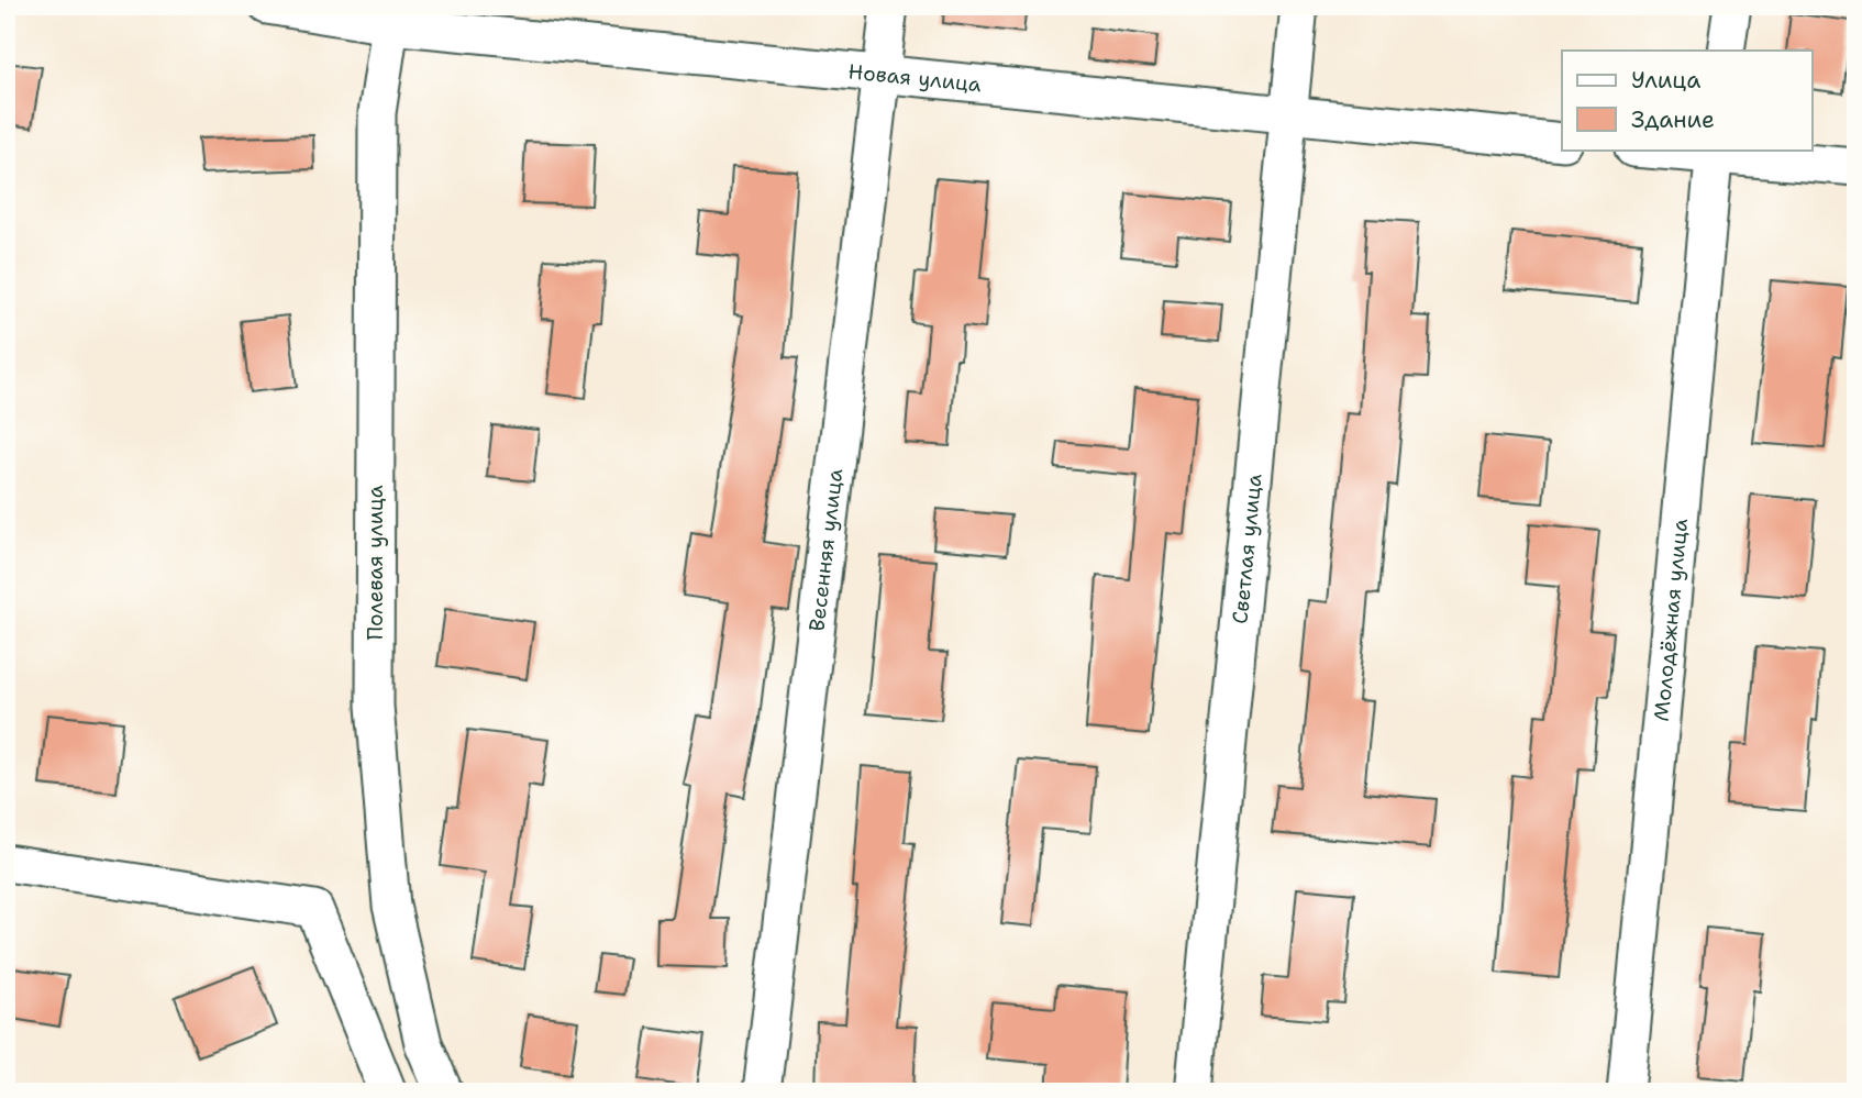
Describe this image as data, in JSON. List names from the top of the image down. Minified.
{"streets":{"street":["Новая улица","Светлая улица","Весенняя улица","Полевая улица","Молодёжная улица"]},"crossings":[["Новая улица","Светлая улица"],["Новая улица","Весенняя улица"],["Новая улица","Полевая улица"]],"legend":["Улица","Здание"]}
